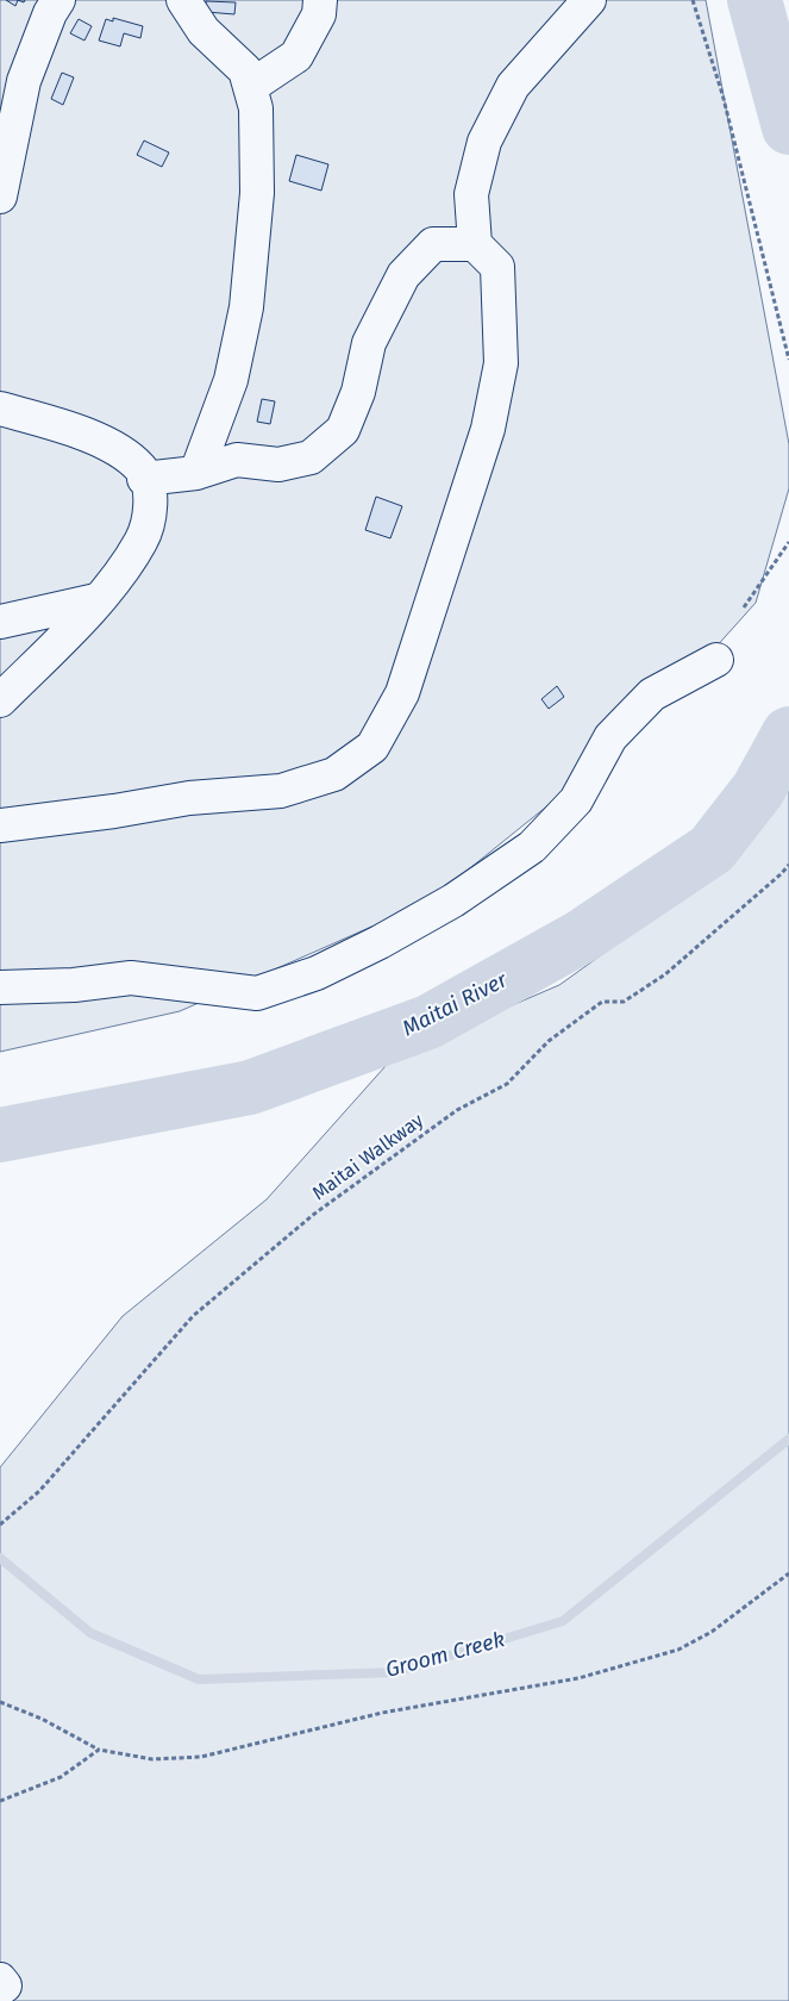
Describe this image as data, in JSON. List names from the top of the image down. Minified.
{"streets":{"path":["Maitai Walkway"]},"water":["Maitai River","Groom Creek"]}
